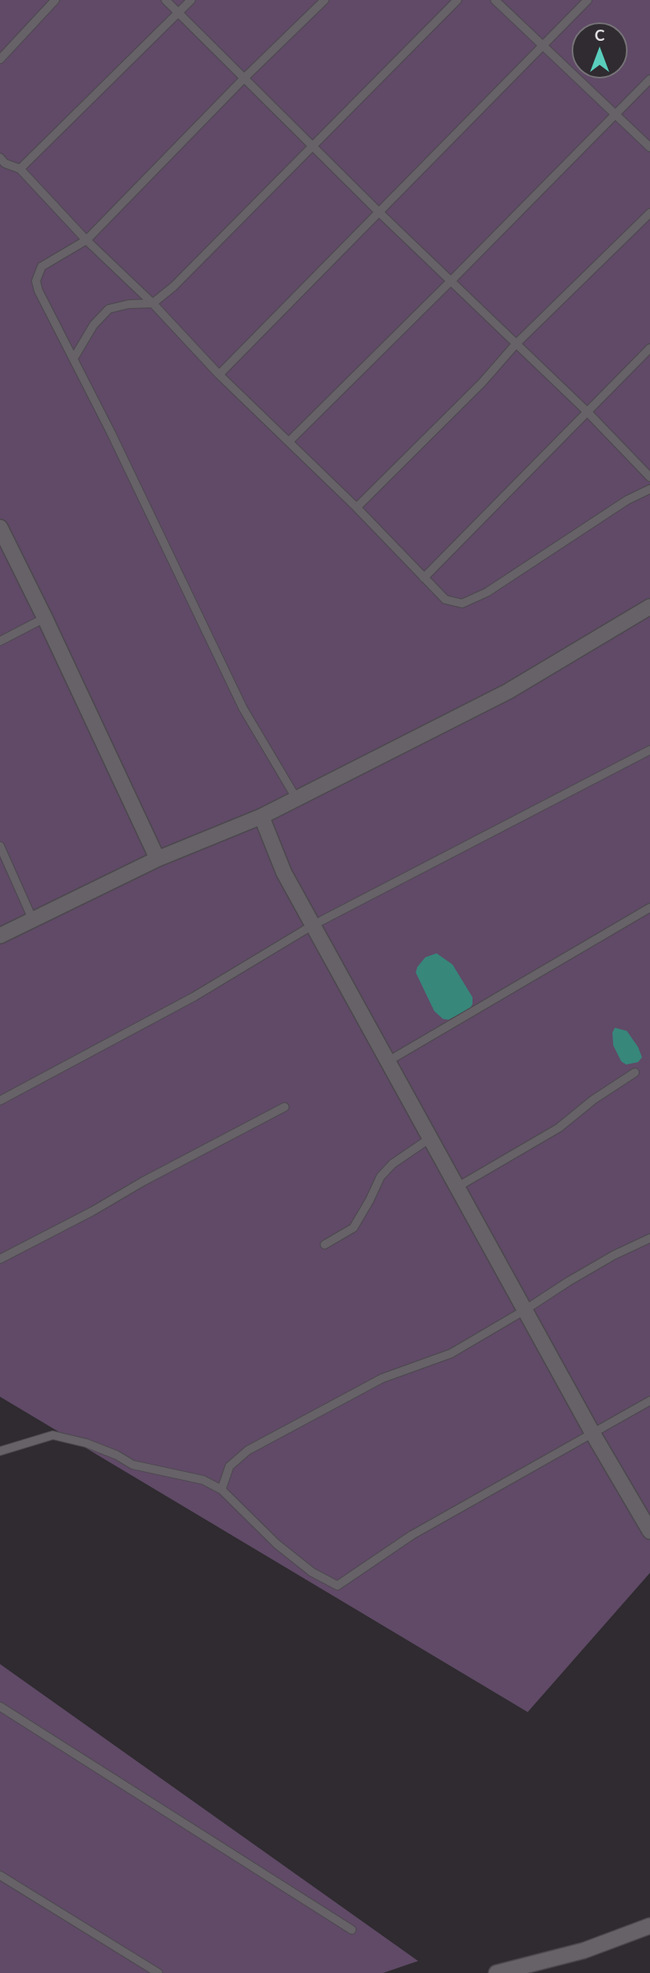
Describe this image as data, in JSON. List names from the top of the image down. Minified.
{"north":"top"}
